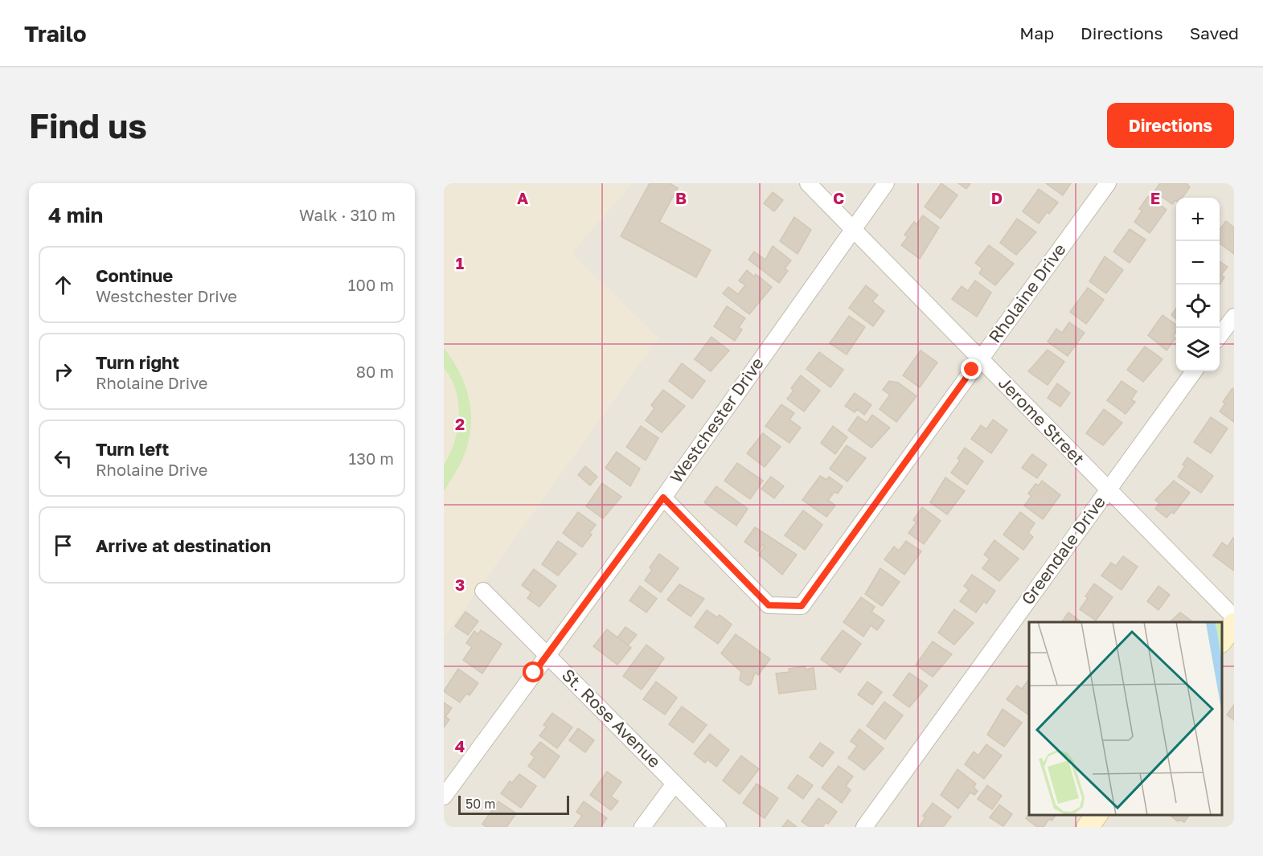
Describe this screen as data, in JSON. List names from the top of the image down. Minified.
{"streets":{"street":["Rholaine Drive","Westchester Drive","Jerome Street","Greendale Drive","St. Rose Avenue"]},"crossings":[["Rholaine Drive","Westchester Drive"],["Rholaine Drive","Jerome Street"],["Westchester Drive","Jerome Street"],["Westchester Drive","St. Rose Avenue"],["Jerome Street","Greendale Drive"]],"scale_bar":"50 m","page":{"header":"Trailo","nav":["Map","Directions","Saved"],"buttons":"Directions","title":"Find us","heading":["4 min","Walk · 310 m"],"map_buttons":["+","−"],"list":[["Continue","Westchester Drive","100 m"],["Turn right","Rholaine Drive","80 m"],["Turn left","Rholaine Drive","130 m"],"Arrive at destination"],"scale":"50 m"},"grid":{"columns":["A","B","C","D","E"],"rows":["1","2","3","4"]}}
